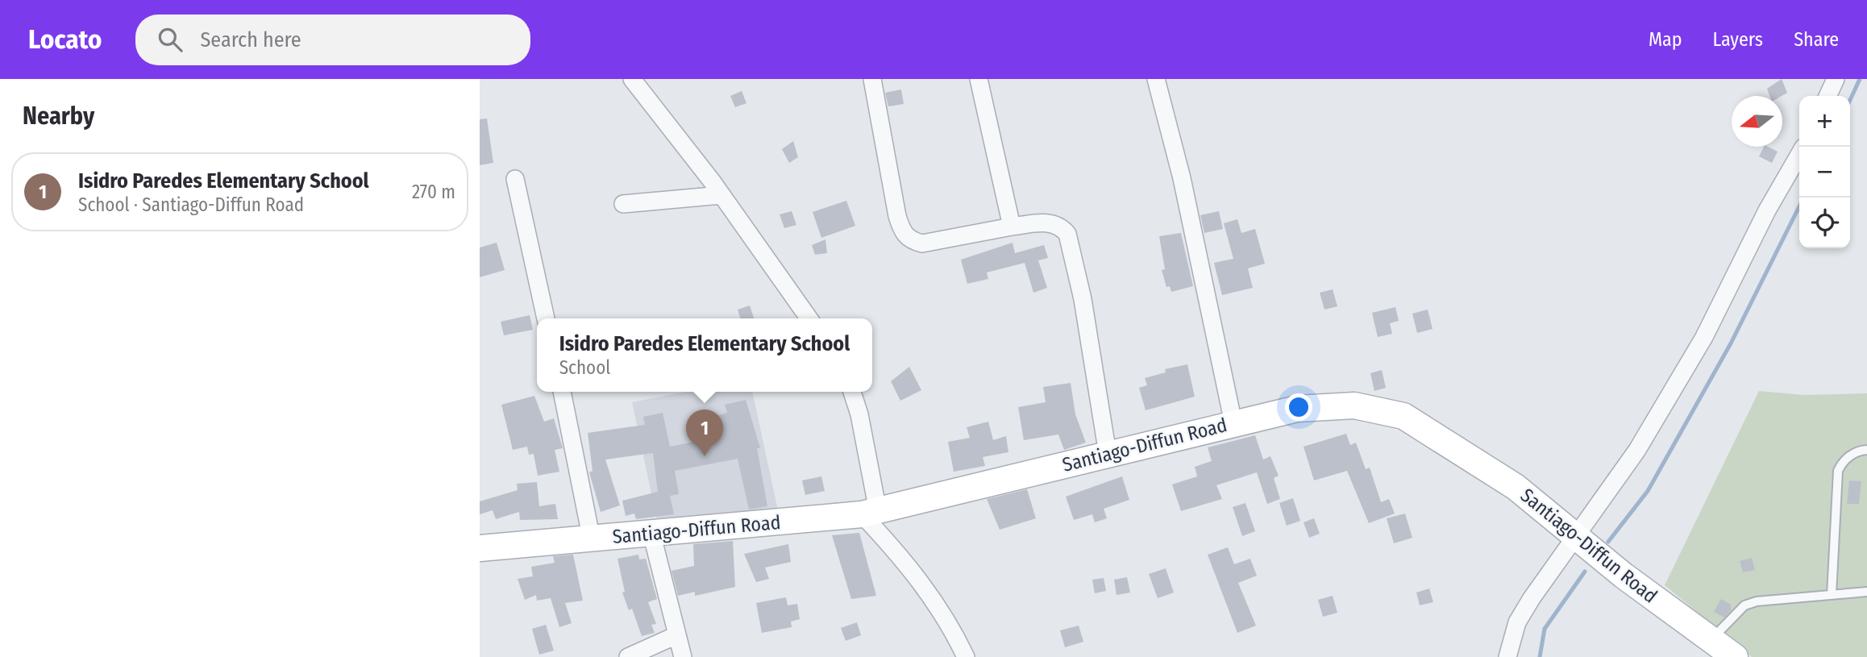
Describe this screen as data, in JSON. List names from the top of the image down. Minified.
{"streets":{"main road":["Santiago-Diffun Road"]},"north":"left","page":{"header":"Locato","search":"Search here","nav":["Map","Layers","Share"],"heading":"Nearby","map_buttons":["+","−"],"list":[{"mark":"1","name":"Isidro Paredes Elementary School","note":"School · Santiago-Diffun Road","value":"270 m"}],"popup":["Isidro Paredes Elementary School","School"],"pins":"1"}}
